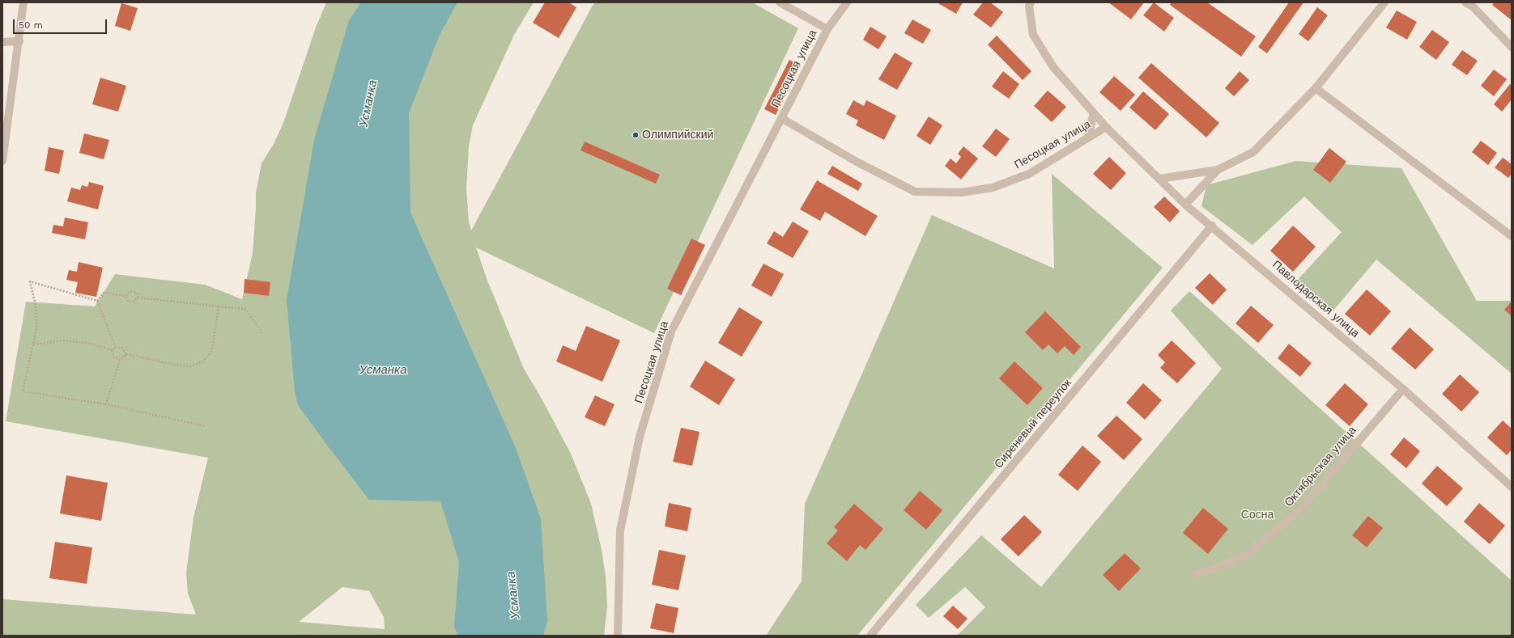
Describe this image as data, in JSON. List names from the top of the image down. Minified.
{"streets":{"street":["Песоцкая улица","Павлодарская улица","Сиреневый переулок","Октябрьская улица"]},"crossings":[["Песоцкая улица","Павлодарская улица"],["Павлодарская улица","Сиреневый переулок"],["Павлодарская улица","Октябрьская улица"]],"water":["Усманка"],"parks":["Сосна"],"places":["Олимпийский"],"scale_bar":"50 m"}
